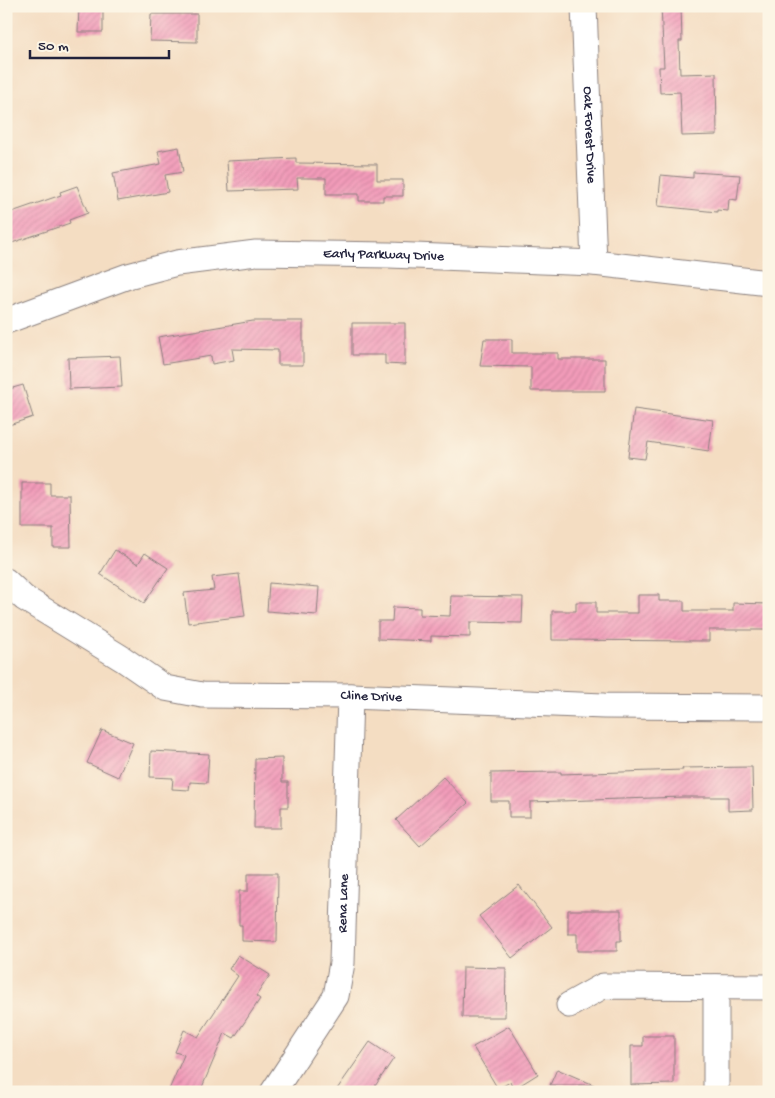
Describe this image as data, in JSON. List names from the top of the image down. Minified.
{"streets":{"street":["Oak Forest Drive","Early Parkway Drive","Cline Drive","Rena Lane"]},"crossings":[["Oak Forest Drive","Early Parkway Drive"],["Cline Drive","Rena Lane"]],"scale_bar":"50 m"}
